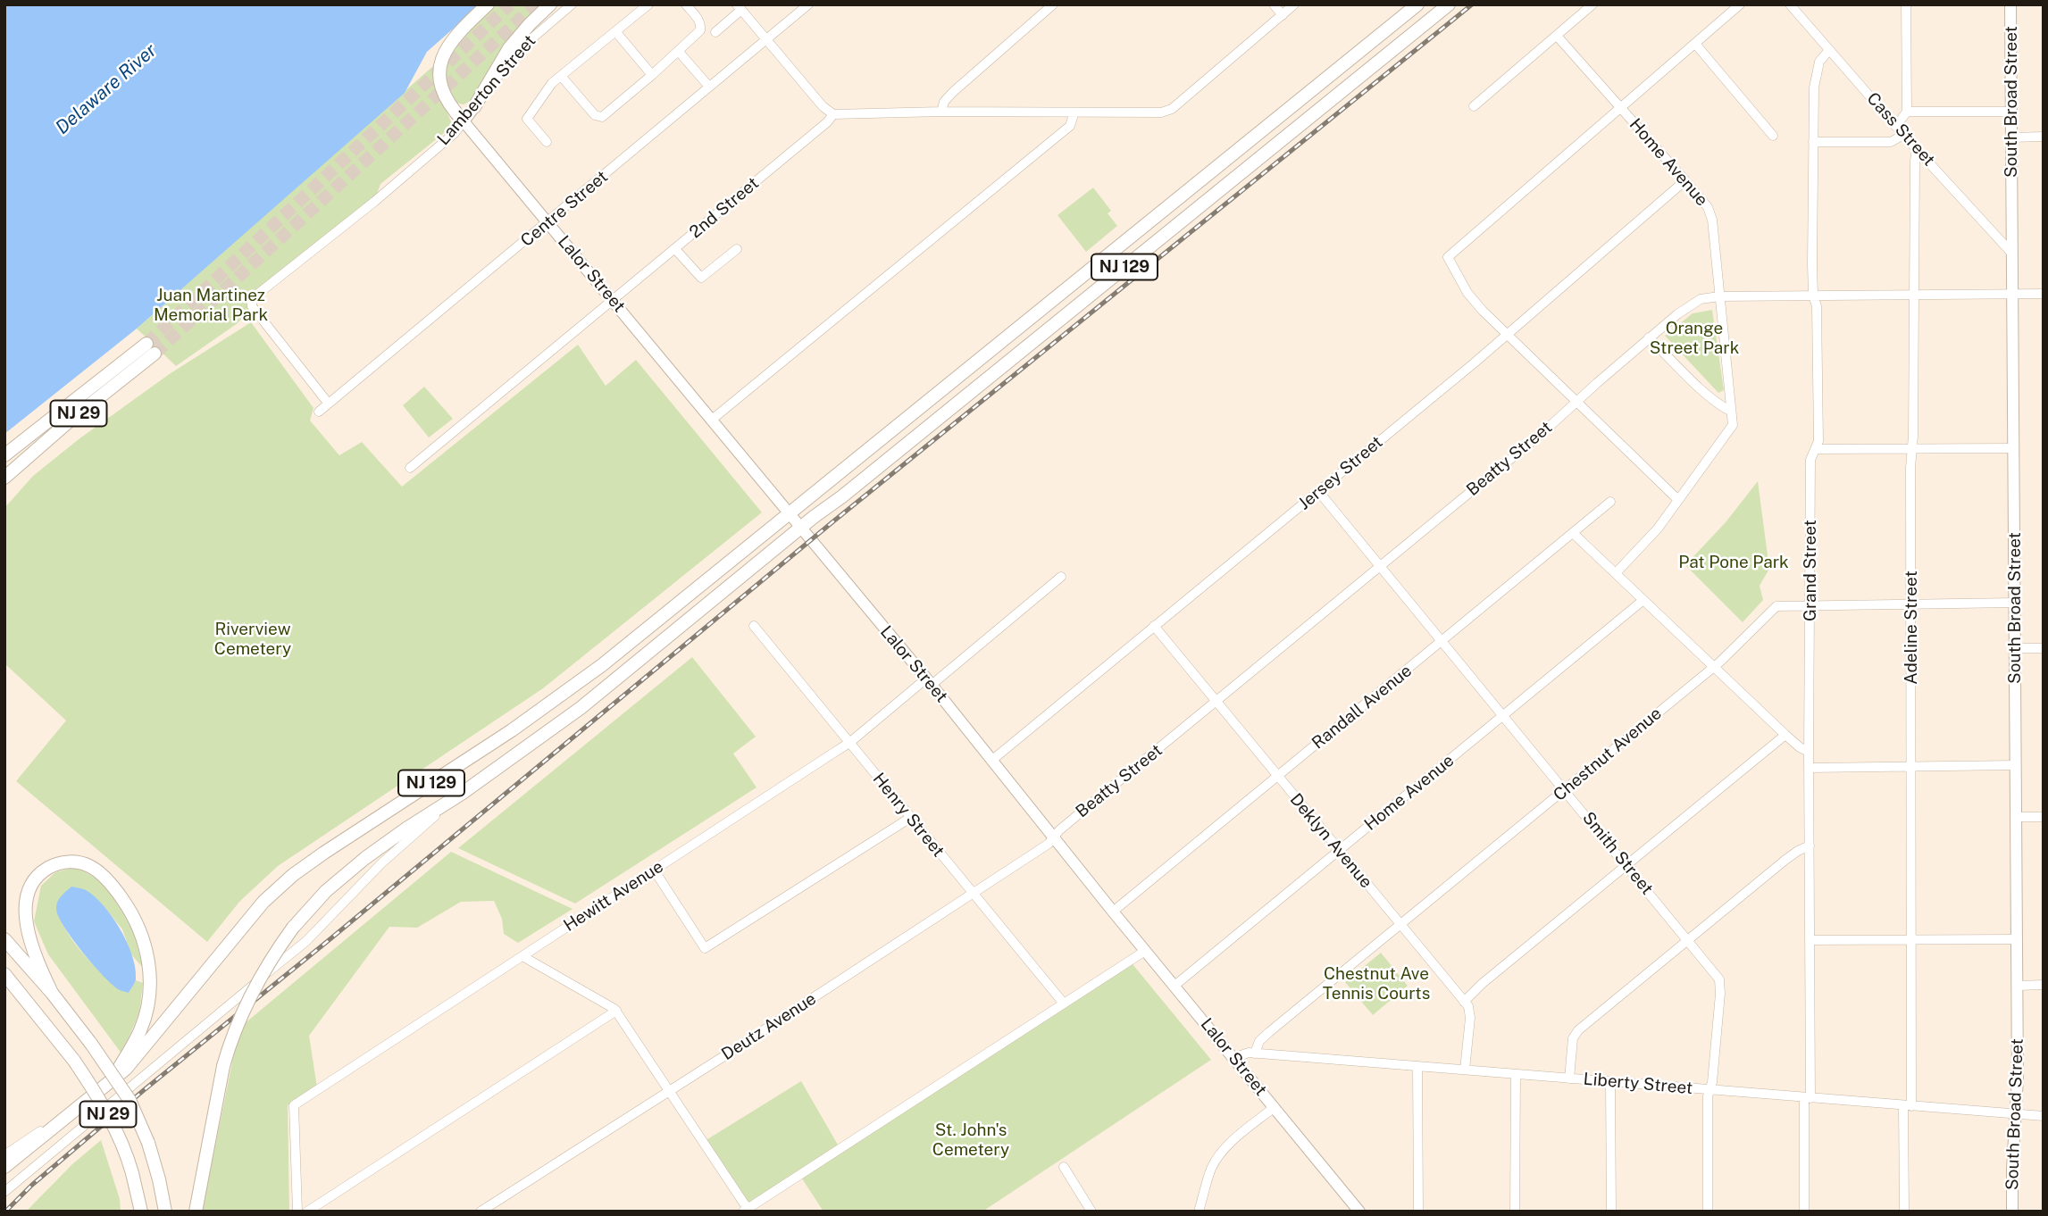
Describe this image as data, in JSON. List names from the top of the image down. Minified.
{"streets":{"highway":["NJ 129","NJ 29"],"main road":["Lamberton Street","South Broad Street","Lalor Street"],"street":["Cass Street","Home Avenue","2nd Street","Centre Street","Beatty Street","Jersey Street","Grand Street","Adeline Street","Randall Avenue","Chestnut Avenue","Henry Street","Deklyn Avenue","Smith Street","Hewitt Avenue","Deutz Avenue","Liberty Street"]},"crossings":[["Lamberton Street","Centre Street"],["Lamberton Street","Lalor Street"],["South Broad Street","Cass Street"],["South Broad Street","Beatty Street"],["South Broad Street","Chestnut Avenue"],["South Broad Street","Liberty Street"],["Cass Street","Grand Street"],["Cass Street","Adeline Street"],["Home Avenue","Lalor Street"],["Home Avenue","Beatty Street"],["Home Avenue","Jersey Street"],["Home Avenue","Deklyn Avenue"],["Home Avenue","Smith Street"],["2nd Street","Lalor Street"],["Centre Street","Lalor Street"],["NJ 129","Lalor Street"],["Lalor Street","Beatty Street"],["Lalor Street","Jersey Street"],["Lalor Street","Randall Avenue"],["Lalor Street","Hewitt Avenue"],["Lalor Street","Deutz Avenue"],["Lalor Street","Liberty Street"],["Beatty Street","Grand Street"],["Beatty Street","Adeline Street"],["Beatty Street","Deklyn Avenue"],["Beatty Street","Smith Street"],["Beatty Street","Deutz Avenue"],["Jersey Street","Deklyn Avenue"],["Jersey Street","Smith Street"],["Grand Street","Chestnut Avenue"],["Grand Street","Liberty Street"],["Adeline Street","Chestnut Avenue"],["Adeline Street","Liberty Street"],["Randall Avenue","Deklyn Avenue"],["Randall Avenue","Smith Street"],["Chestnut Avenue","Deklyn Avenue"],["Chestnut Avenue","Smith Street"],["Chestnut Avenue","Liberty Street"],["Henry Street","Hewitt Avenue"],["Henry Street","Deutz Avenue"],["Smith Street","Liberty Street"]],"water":["Delaware River"],"parks":["Juan Martinez Memorial Park","Orange Street Park","Pat Pone Park","Riverview Cemetery","Chestnut Ave Tennis Courts","St. John's Cemetery"]}
